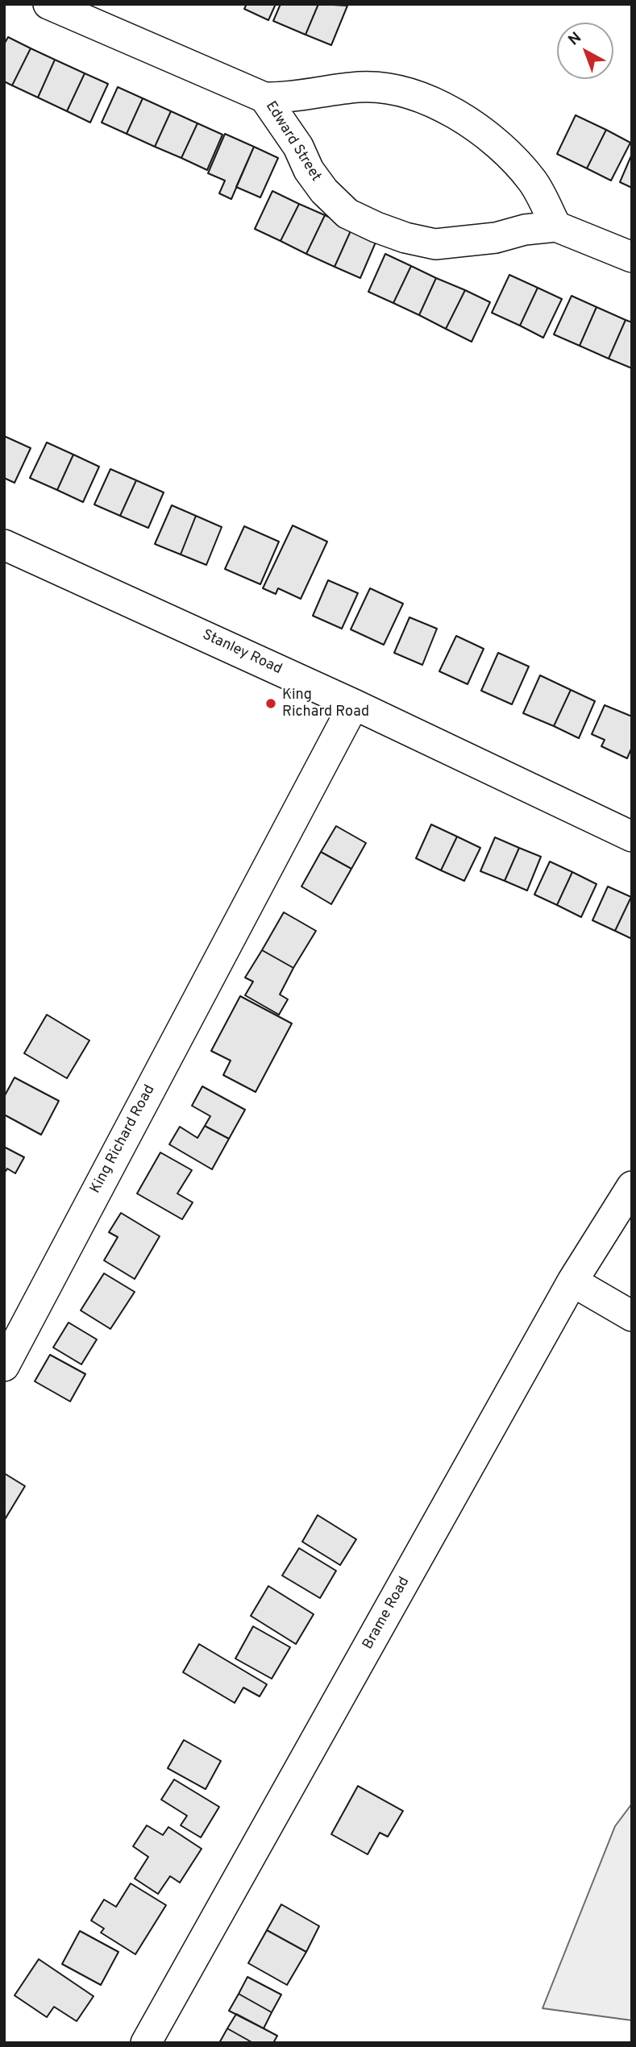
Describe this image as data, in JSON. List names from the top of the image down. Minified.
{"streets":{"street":["Edward Street","Stanley Road","King Richard Road","Brame Road"]},"crossings":[["Stanley Road","King Richard Road"]],"places":["King Richard Road"],"north":"top left"}
